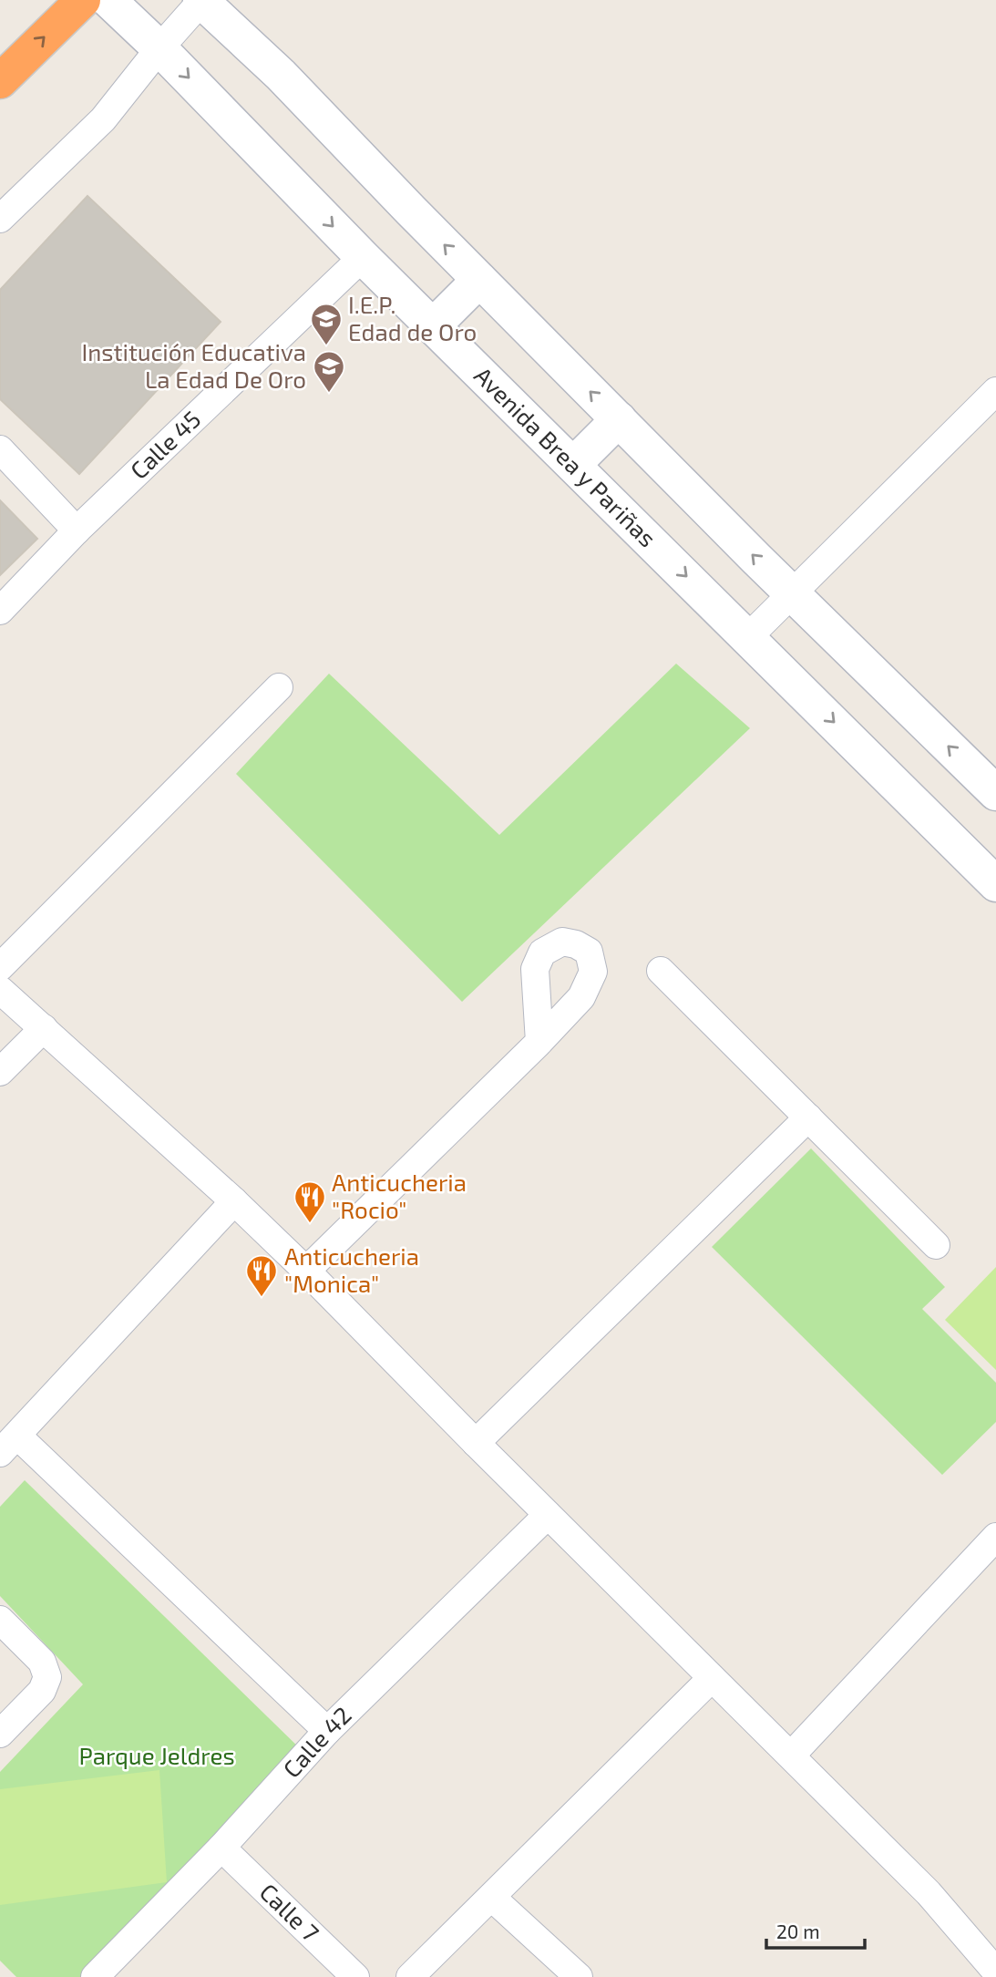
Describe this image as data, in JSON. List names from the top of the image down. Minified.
{"streets":{"main road":["Avenida Brea y Pariñas"],"street":["Calle 45","Calle 42","Calle 7"]},"crossings":[["Calle 45","Avenida Brea y Pariñas"],["Calle 42","Calle 7"]],"parks":["Parque Jeldres"],"places":{"school or university":["I.E.P. Edad de Oro","Institución Educativa La Edad De Oro"],"restaurant":["Anticucheria \"Rocio\"","Anticucheria \"Monica\""]},"scale_bar":"20 m"}
